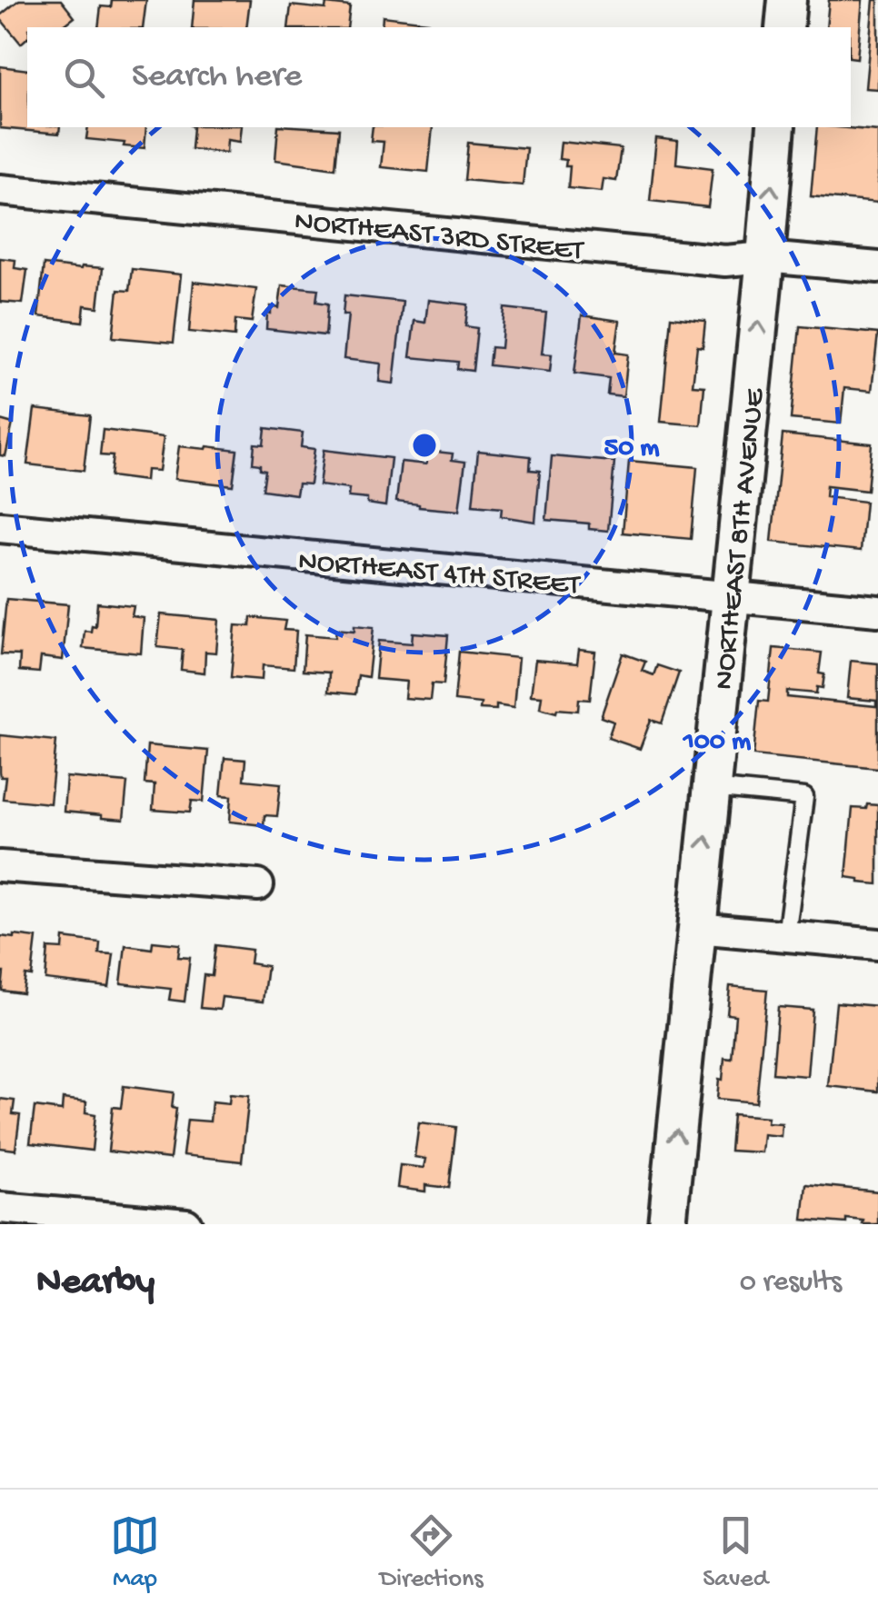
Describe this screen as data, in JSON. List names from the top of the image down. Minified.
{"streets":{"street":["NORTHEAST 3RD STREET","NORTHEAST 8TH AVENUE","NORTHEAST 4TH STREET"]},"crossings":[["NORTHEAST 3RD STREET","NORTHEAST 8TH AVENUE"],["NORTHEAST 8TH AVENUE","NORTHEAST 4TH STREET"]],"one_way":["NORTHEAST 8TH AVENUE"],"page":{"search":"Search here","heading":["Nearby","0 results"],"nav":["Map","Directions","Saved"]},"rings":["50 m","100 m"]}
